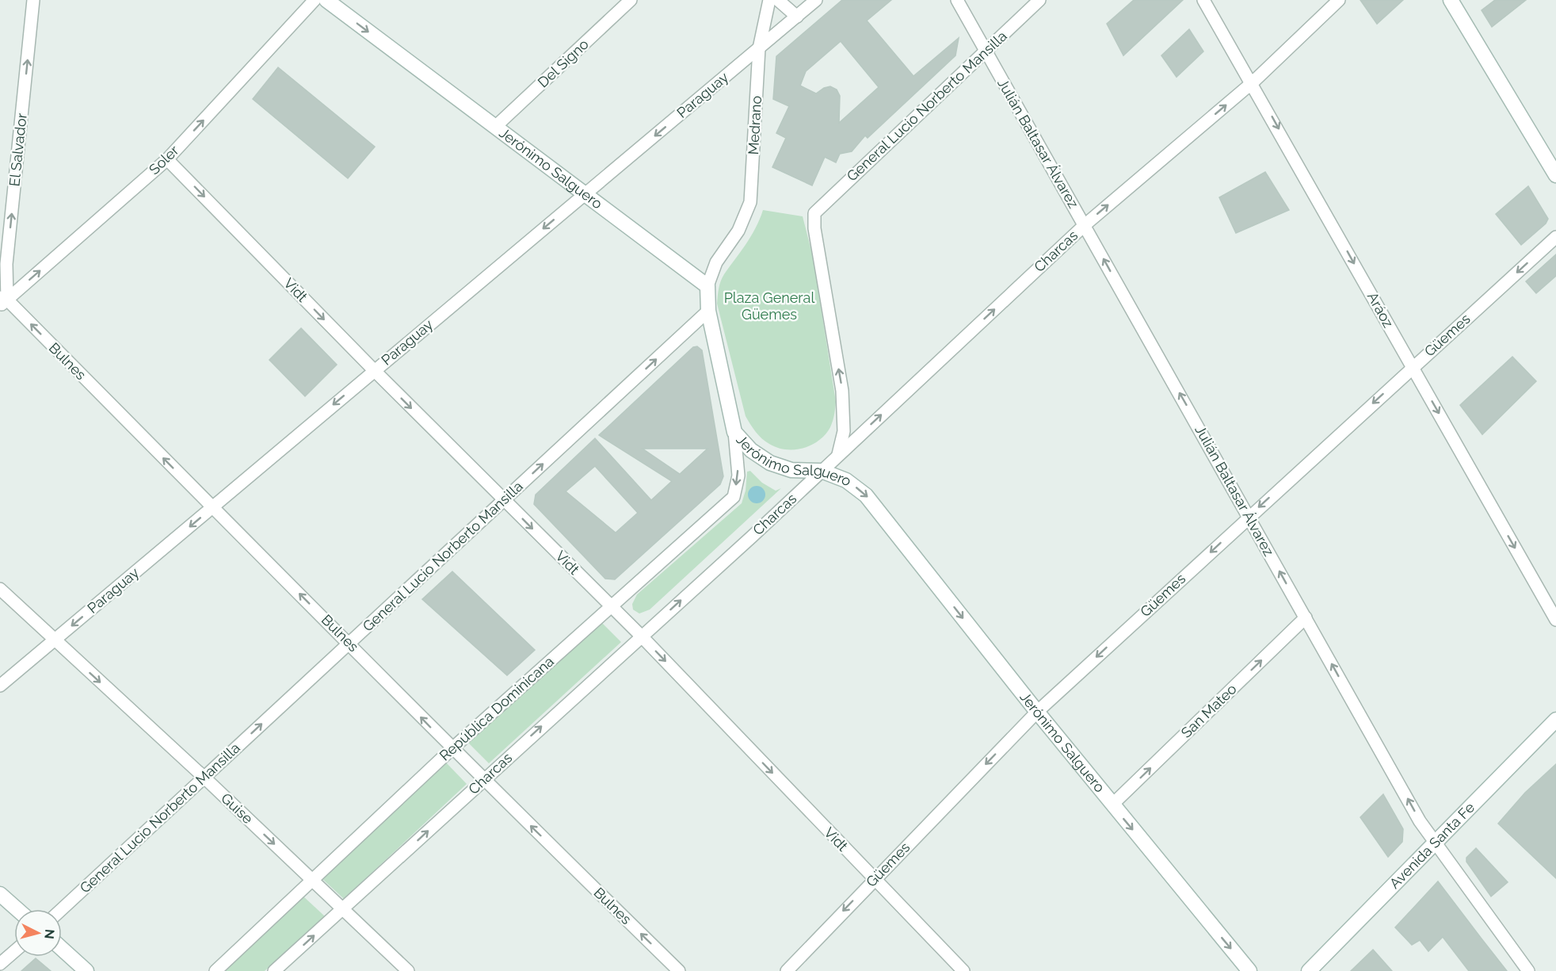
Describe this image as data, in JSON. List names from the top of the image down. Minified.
{"streets":{"street":["Del Signo","Paraguay","General Lucio Norberto Mansilla","Medrano","Julián Baltasar Álvarez","El Salvador","Soler","Jerónimo Salguero","Charcas","Vidt","Aráoz","Güemes","Bulnes","República Dominicana","San Mateo","Guise","Avenida Santa Fe"]},"crossings":[["Del Signo","Jerónimo Salguero"],["Paraguay","Medrano"],["Paraguay","Jerónimo Salguero"],["Paraguay","Vidt"],["Paraguay","Bulnes"],["Paraguay","Guise"],["General Lucio Norberto Mansilla","Julián Baltasar Álvarez"],["General Lucio Norberto Mansilla","Jerónimo Salguero"],["General Lucio Norberto Mansilla","Charcas"],["General Lucio Norberto Mansilla","Vidt"],["General Lucio Norberto Mansilla","Bulnes"],["General Lucio Norberto Mansilla","Guise"],["Medrano","Jerónimo Salguero"],["Julián Baltasar Álvarez","Charcas"],["Julián Baltasar Álvarez","Güemes"],["Julián Baltasar Álvarez","San Mateo"],["Julián Baltasar Álvarez","Avenida Santa Fe"],["El Salvador","Soler"],["El Salvador","Bulnes"],["Soler","Vidt"],["Soler","Bulnes"],["Jerónimo Salguero","Charcas"],["Jerónimo Salguero","Güemes"],["Jerónimo Salguero","República Dominicana"],["Jerónimo Salguero","San Mateo"],["Charcas","Vidt"],["Charcas","Aráoz"],["Charcas","Bulnes"],["Charcas","Guise"],["Vidt","Güemes"],["Vidt","República Dominicana"],["Aráoz","Güemes"],["Bulnes","República Dominicana"],["República Dominicana","Guise"]],"one_way":["Paraguay","General Lucio Norberto Mansilla","Julián Baltasar Álvarez","El Salvador","Soler","Jerónimo Salguero","Charcas","Vidt","Aráoz","Güemes","Bulnes","San Mateo","Guise"],"parks":["Plaza General Güemes"],"north":"right"}
